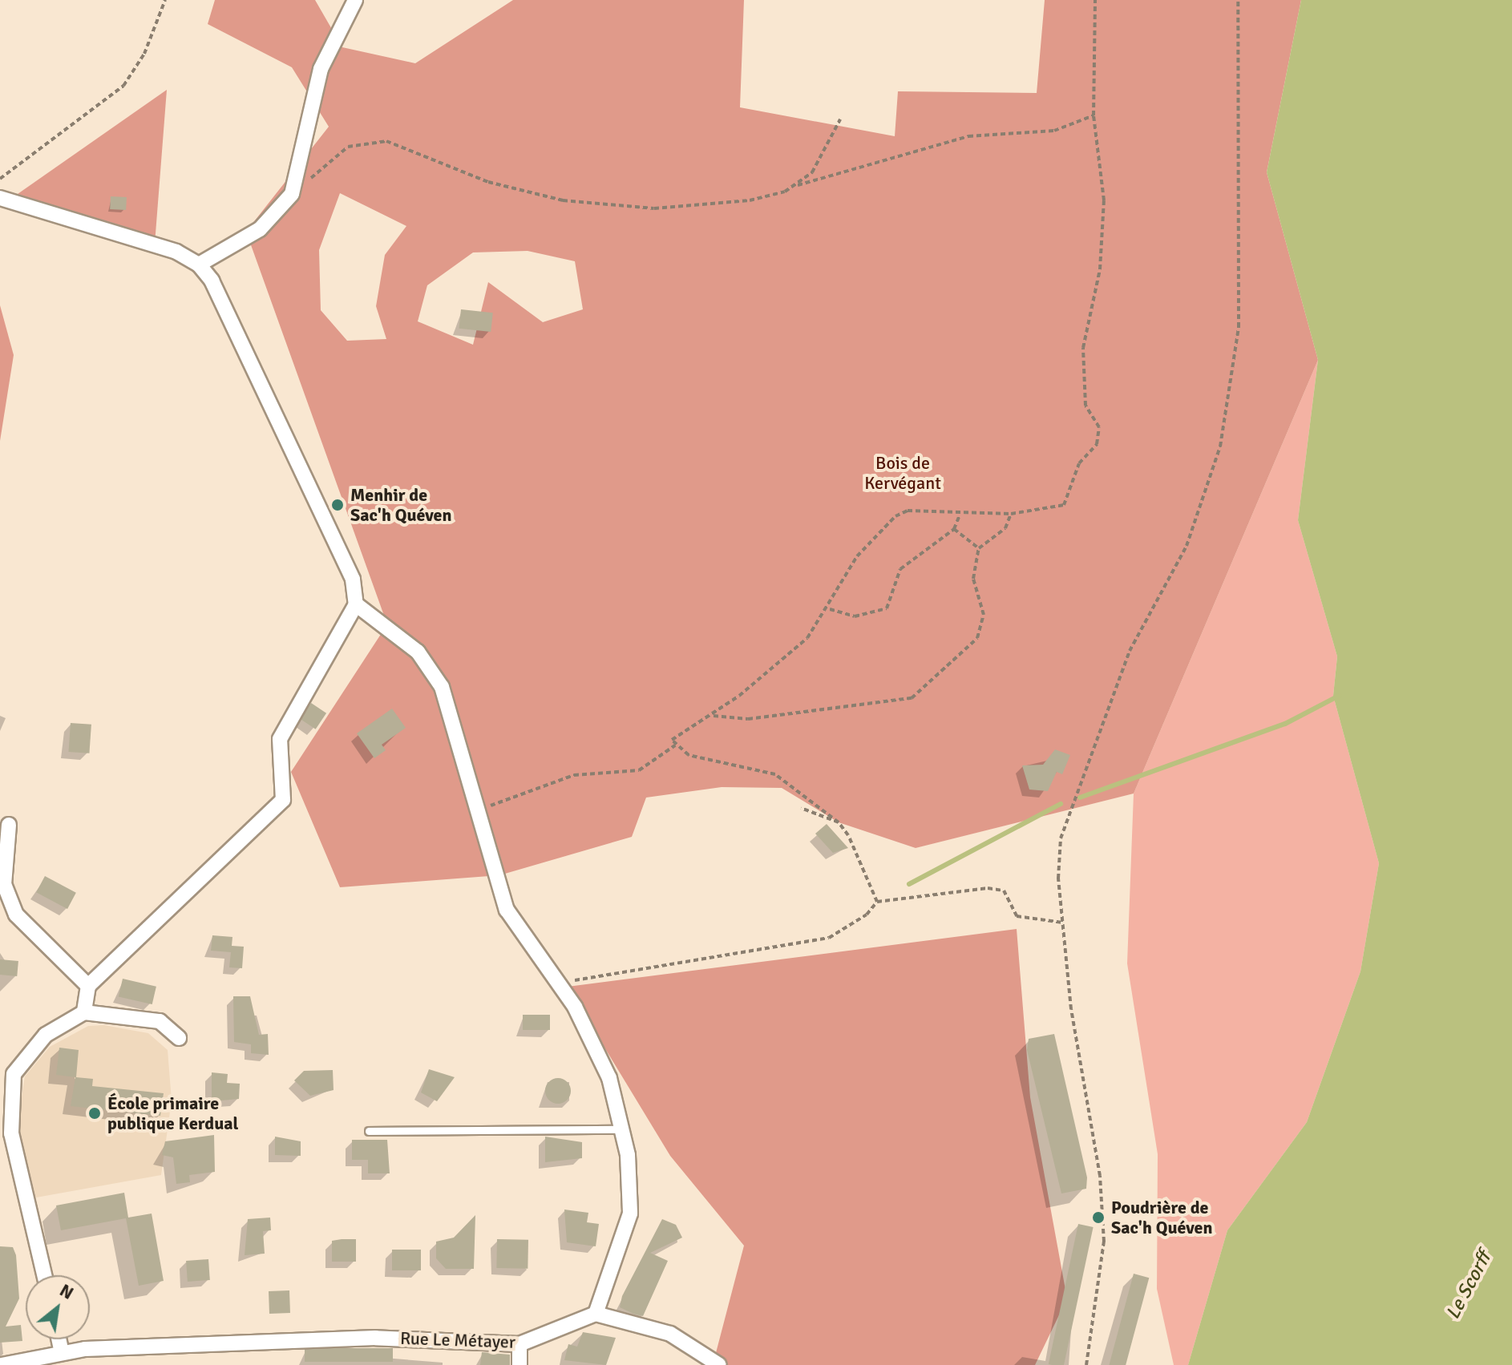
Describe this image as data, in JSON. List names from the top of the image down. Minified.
{"streets":{"street":["Rue Le Métayer"]},"water":["Le Scorff"],"parks":["Bois de Kervégant"],"places":["Menhir de Sac'h Quéven","École primaire publique Kerdual","Poudrière de Sac'h Quéven"],"north":"top right"}
